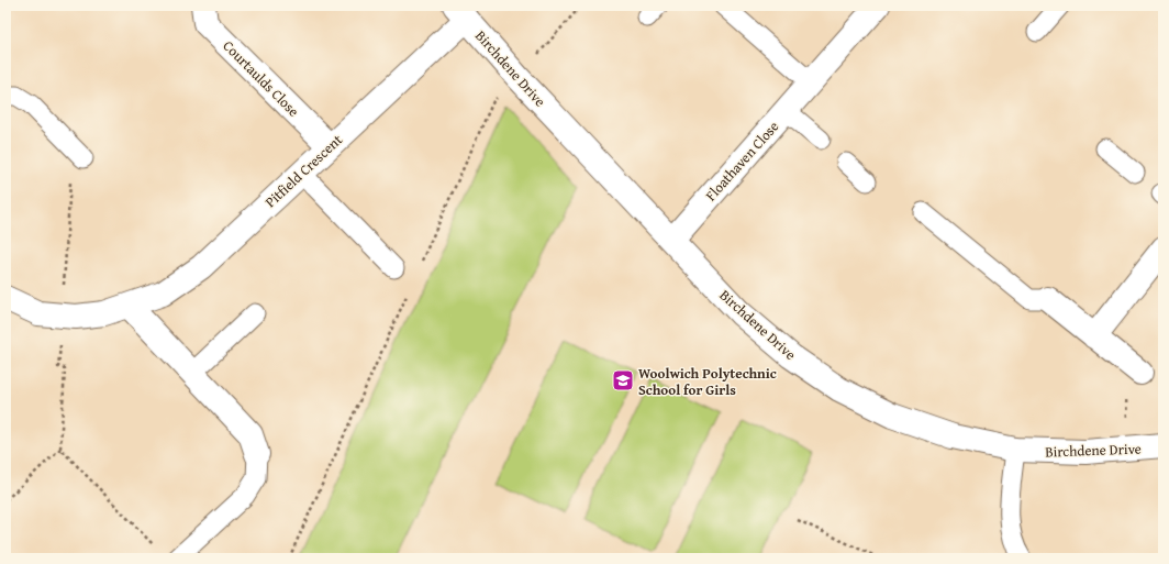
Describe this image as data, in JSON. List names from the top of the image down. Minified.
{"streets":{"street":["Birchdene Drive","Courtaulds Close","Floathaven Close","Pitfield Crescent"]},"crossings":[["Birchdene Drive","Floathaven Close"],["Birchdene Drive","Pitfield Crescent"],["Courtaulds Close","Pitfield Crescent"]],"places":{"school or university":["Woolwich Polytechnic School for Girls"]}}
